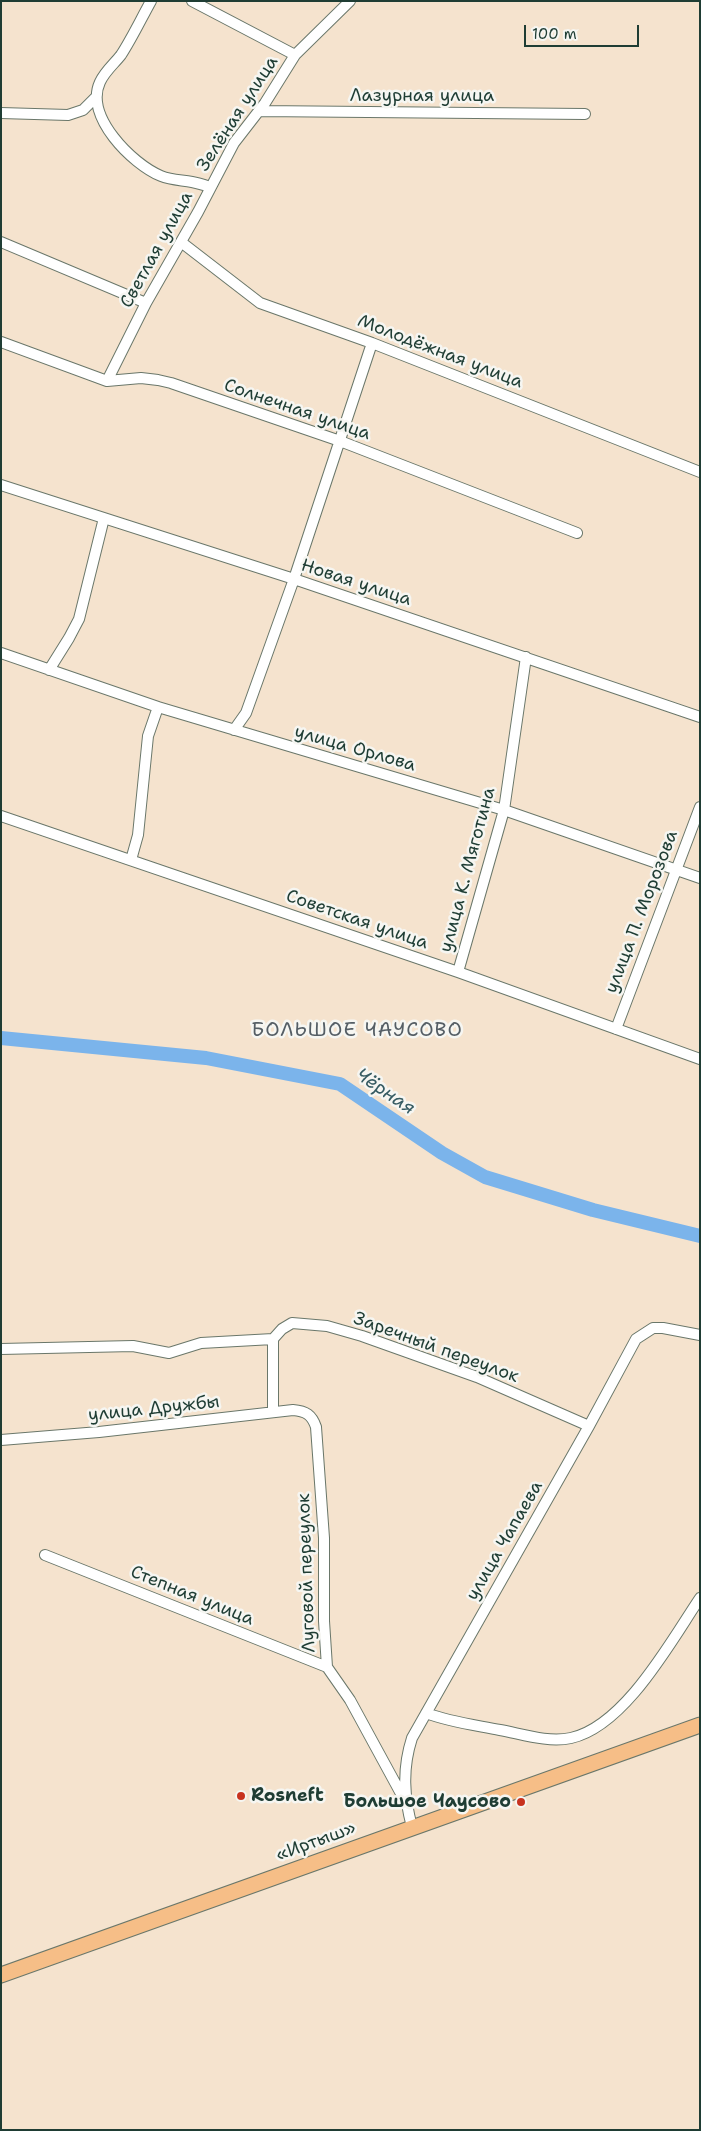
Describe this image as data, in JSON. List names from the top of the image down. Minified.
{"streets":{"highway":["«Иртыш»"],"street":["Лазурная улица","Зелёная улица","Светлая улица","Молодёжная улица","Солнечная улица","Новая улица","улица Орлова","улица К. Мяготина","улица П. Морозова","Советская улица","Заречный переулок","улица Дружбы","улица Чапаева","Луговой переулок","Степная улица"]},"crossings":[["Лазурная улица","Зелёная улица"],["Зелёная улица","Светлая улица"],["Светлая улица","Молодёжная улица"],["Светлая улица","Солнечная улица"],["Новая улица","улица К. Мяготина"],["улица Орлова","улица К. Мяготина"],["улица Орлова","улица П. Морозова"],["улица К. Мяготина","Советская улица"],["улица П. Морозова","Советская улица"],["Заречный переулок","улица Чапаева"],["улица Дружбы","Луговой переулок"],["улица Чапаева","Луговой переулок"],["улица Чапаева","«Иртыш»"],["Луговой переулок","Степная улица"]],"districts":["БОЛЬШОЕ ЧАУСОВО"],"water":["Чёрная"],"places":["Rosneft","Большое Чаусово"],"scale_bar":"100 m"}
